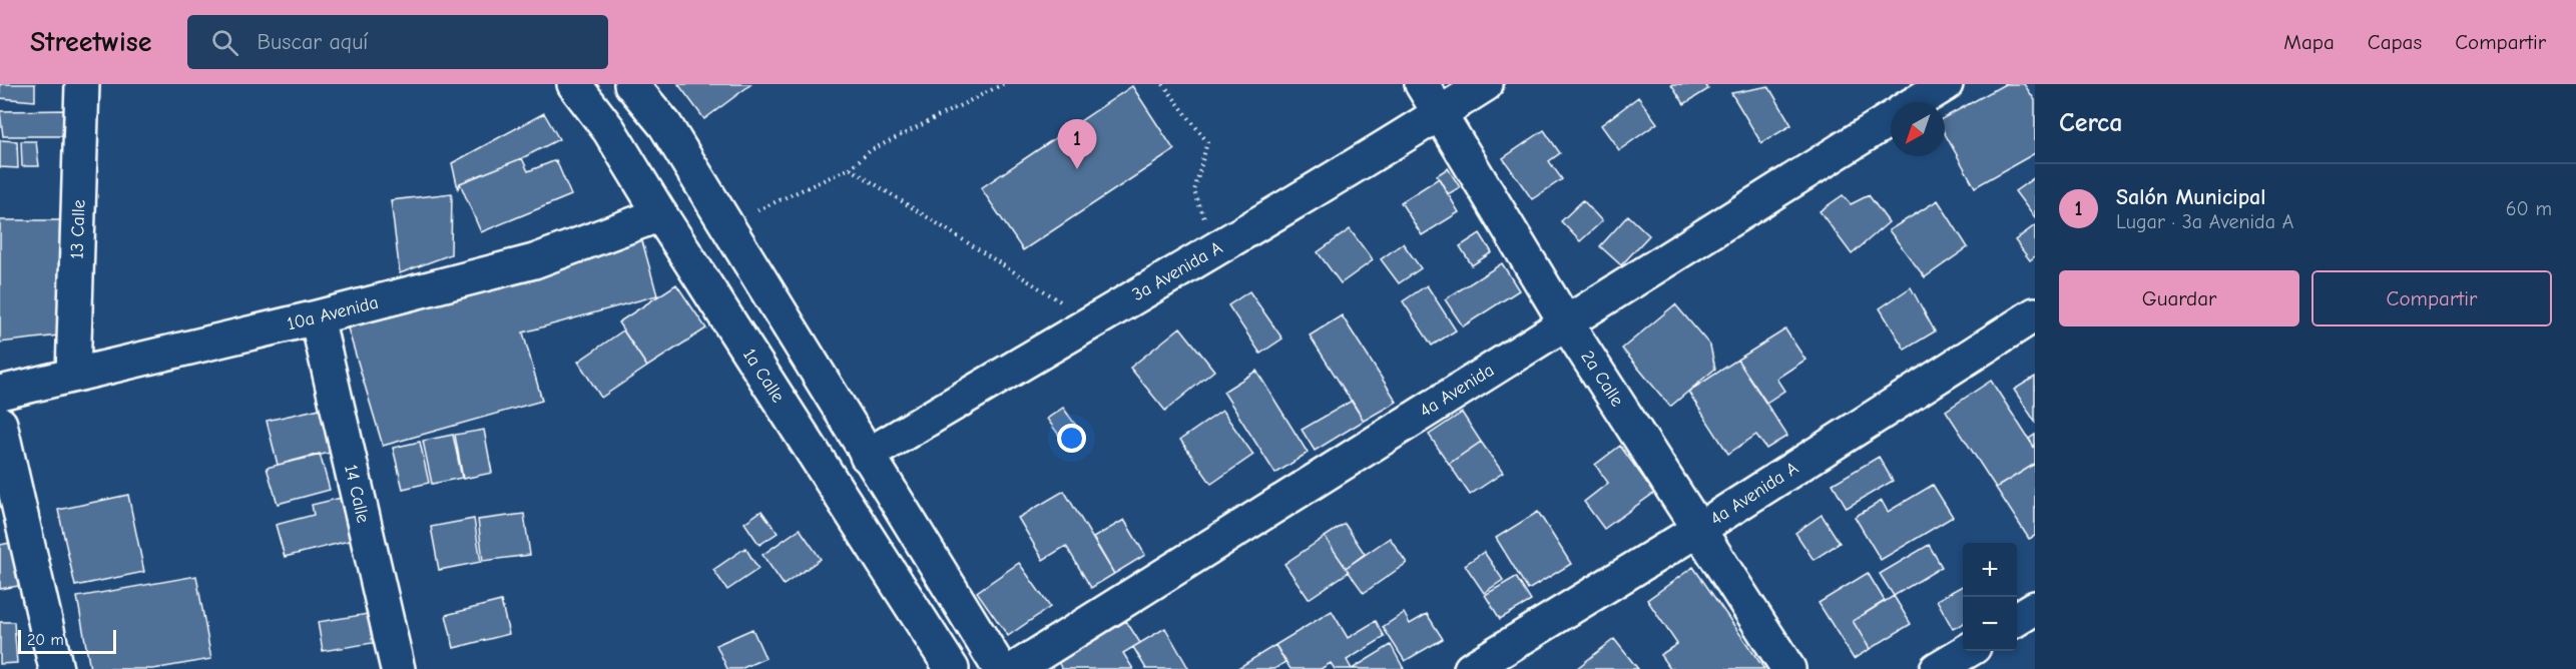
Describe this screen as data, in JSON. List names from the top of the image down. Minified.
{"streets":{"street":["13 Calle","3a Avenida A","10a Avenida","1a Calle","2a Calle","4a Avenida","14 Calle","4a Avenida A"]},"crossings":[["13 Calle","10a Avenida"],["3a Avenida A","2a Calle"],["10a Avenida","1a Calle"],["10a Avenida","14 Calle"],["2a Calle","4a Avenida"],["2a Calle","4a Avenida A"]],"scale_bar":"20 m","north":"bottom left","page":{"header":"Streetwise","search":"Buscar aquí","nav":["Mapa","Capas","Compartir"],"heading":"Cerca","pins":"1","list":[{"mark":"1","name":"Salón Municipal","note":"Lugar · 3a Avenida A","value":"60 m"}],"buttons":["Guardar","Compartir"],"map_buttons":["+","−"],"scale":"20 m"}}
